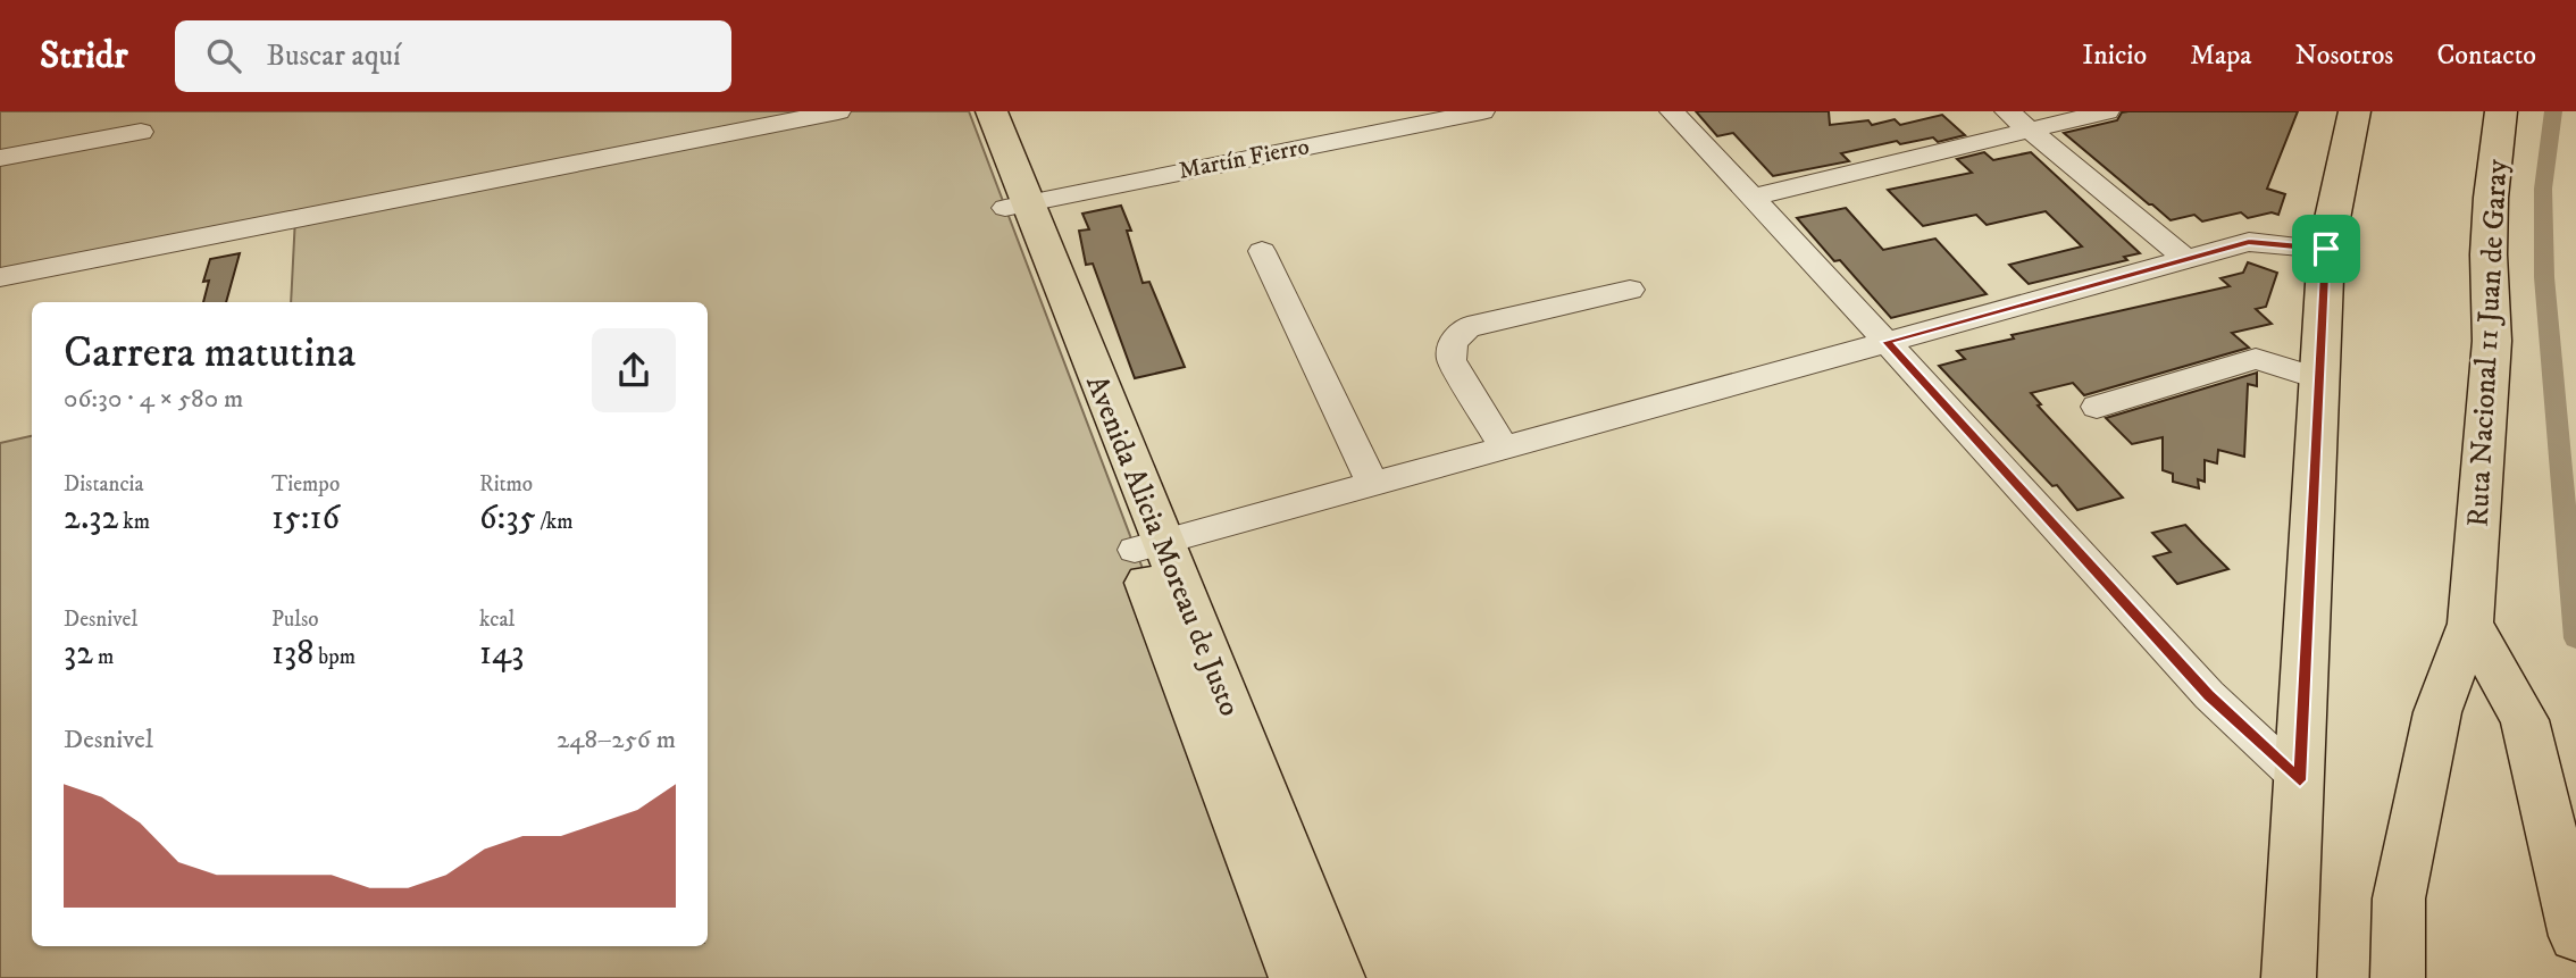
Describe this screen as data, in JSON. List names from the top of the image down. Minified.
{"streets":{"main road":["Ruta Nacional 11 Juan de Garay","Avenida Alicia Moreau de Justo"],"street":["Martín Fierro"]},"crossings":[["Martín Fierro","Avenida Alicia Moreau de Justo"]],"page":{"header":"Stridr","search":"Buscar aquí","nav":["Inicio","Mapa","Nosotros","Contacto"],"heading":["Carrera matutina","06:30 · 4 × 580 m"],"stats":[["Distancia","2.32 km"],["Tiempo","15:16"],["Ritmo","6:35 /km"],["Desnivel","32 m"],["Pulso","138 bpm"],["kcal","143"]],"chart":["Desnivel","248–256 m"]}}
